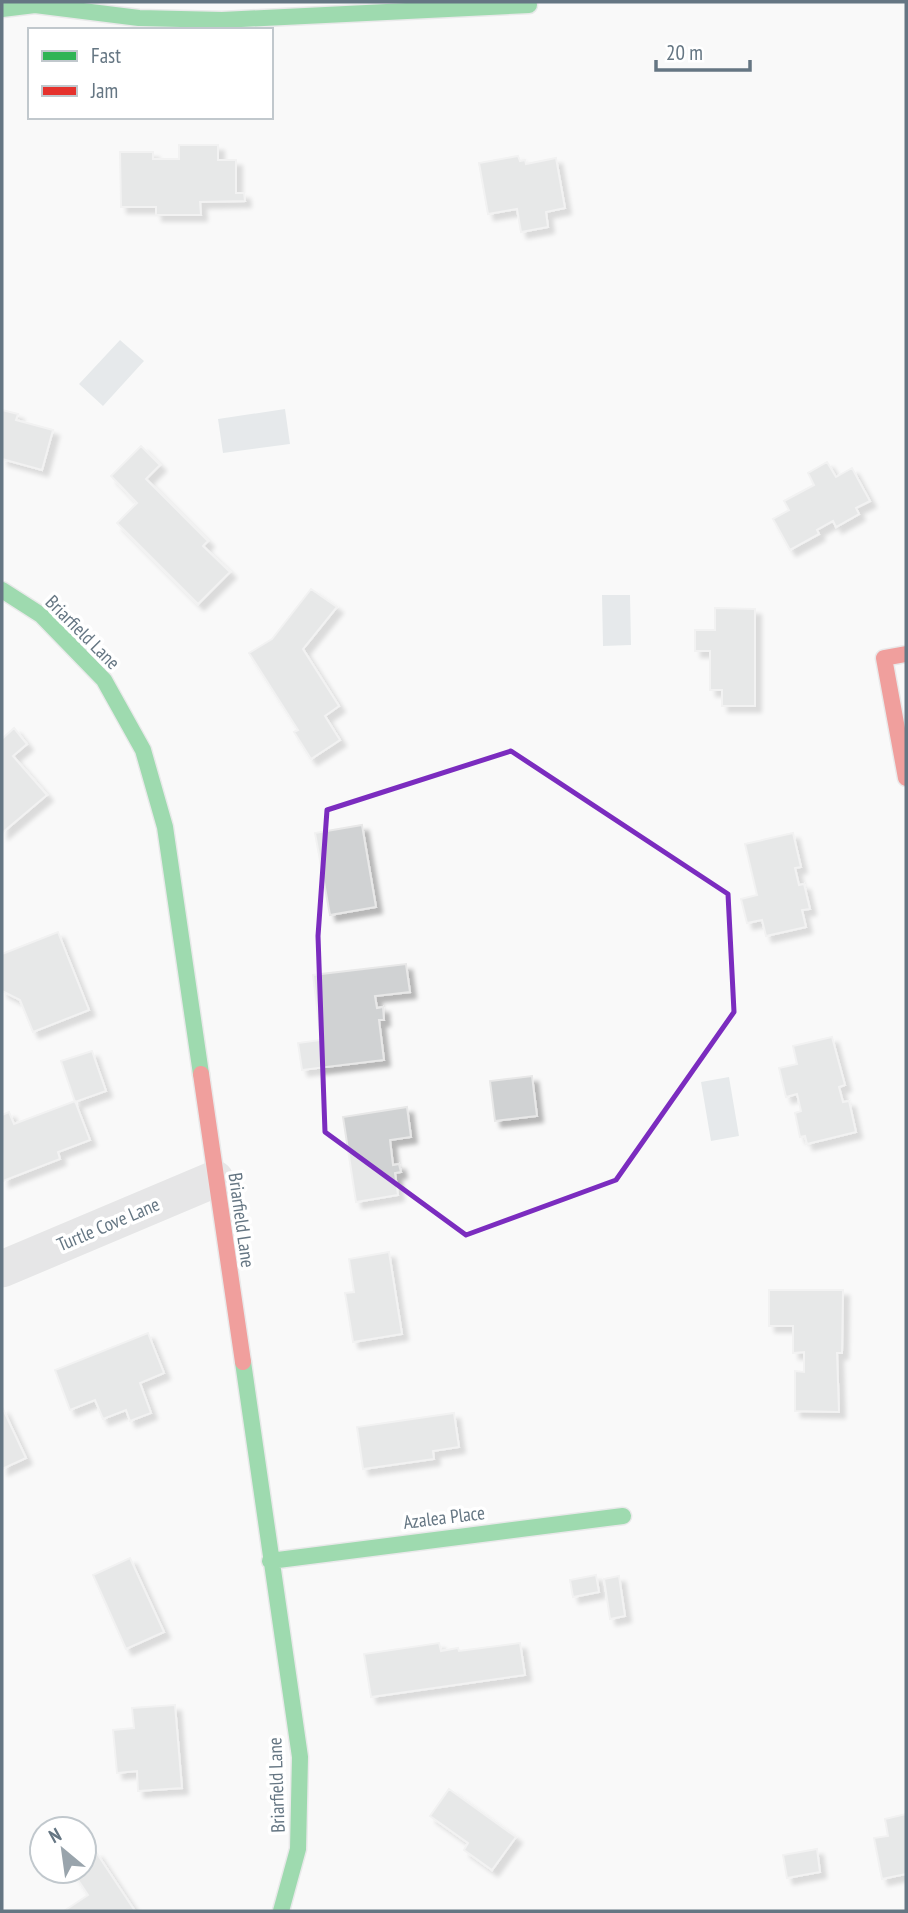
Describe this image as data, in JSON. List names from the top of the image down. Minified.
{"streets":{"street":["Briarfield Lane","Turtle Cove Lane","Azalea Place"]},"crossings":[["Briarfield Lane","Turtle Cove Lane"],["Briarfield Lane","Azalea Place"]],"legend":["Fast","Jam"],"scale_bar":"20 m","north":"top left"}
